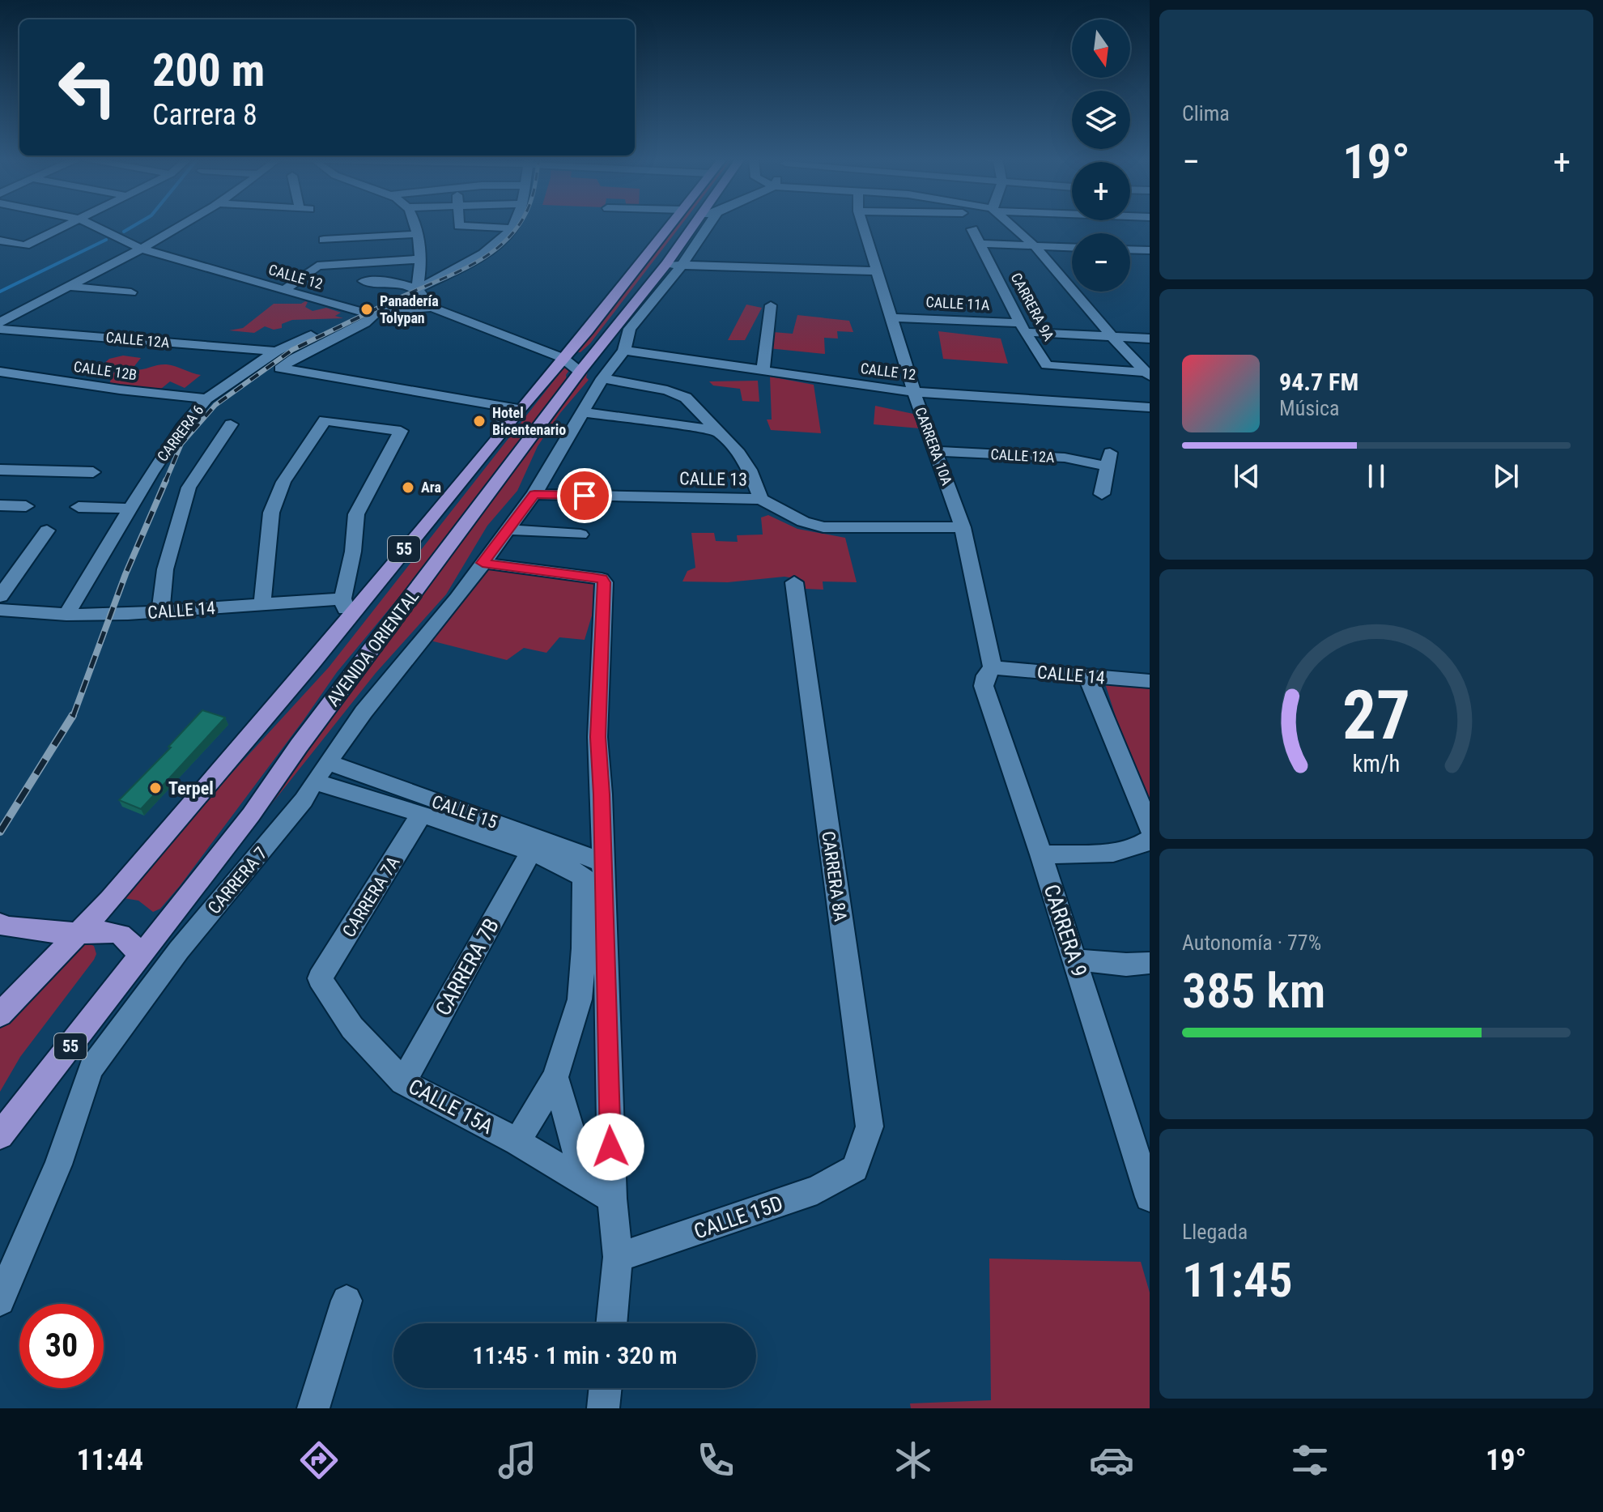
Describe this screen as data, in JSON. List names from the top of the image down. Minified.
{"streets":{"main road":["55","AVENIDA ORIENTAL"],"street":["CALLE 12","CALLE 11A","CARRERA 9A","CALLE 12A","CALLE 12B","CARRERA 6","CARRERA 10A","CALLE 13","CALLE 14","CALLE 15","CARRERA 8A","CARRERA 7","CARRERA 7A","CARRERA 9","CARRERA 7B","CALLE 15A","CALLE 15D"]},"crossings":[["CALLE 12","CARRERA 6"],["CALLE 12","CARRERA 10A"],["CALLE 12","AVENIDA ORIENTAL"],["CALLE 11A","CARRERA 9A"],["CALLE 11A","CARRERA 10A"],["CALLE 12A","CARRERA 6"],["CALLE 12A","CARRERA 10A"],["CALLE 12B","CARRERA 6"],["CARRERA 6","CALLE 14"],["CARRERA 10A","CALLE 13"],["CARRERA 10A","CALLE 14"],["CARRERA 10A","CARRERA 9"],["CALLE 13","AVENIDA ORIENTAL"],["CALLE 13","CARRERA 7"],["CALLE 14","CARRERA 9"],["AVENIDA ORIENTAL","CARRERA 7"],["CALLE 15","CARRERA 7"],["CALLE 15","CARRERA 7A"],["CALLE 15","CARRERA 7B"],["CARRERA 8A","CALLE 15D"],["CARRERA 7A","CALLE 15A"],["CARRERA 7B","CALLE 15A"]],"places":["Panadería Tolypan","Hotel Bicentenario","Ara","Terpel"],"north":"bottom","page":{"tile":["Clima",["Autonomía · 77%","385 km"],["Llegada","11:45"]],"map_buttons":["+","−"],"turn":["200 m","Carrera 8"],"heat":["−","19°","+"],"song":["94.7 FM","Música"],"limit":"30","trip":"11:45 · 1 min · 320 m","tabs":["11:44","19°"],"gauge":["27","km/h"]}}
